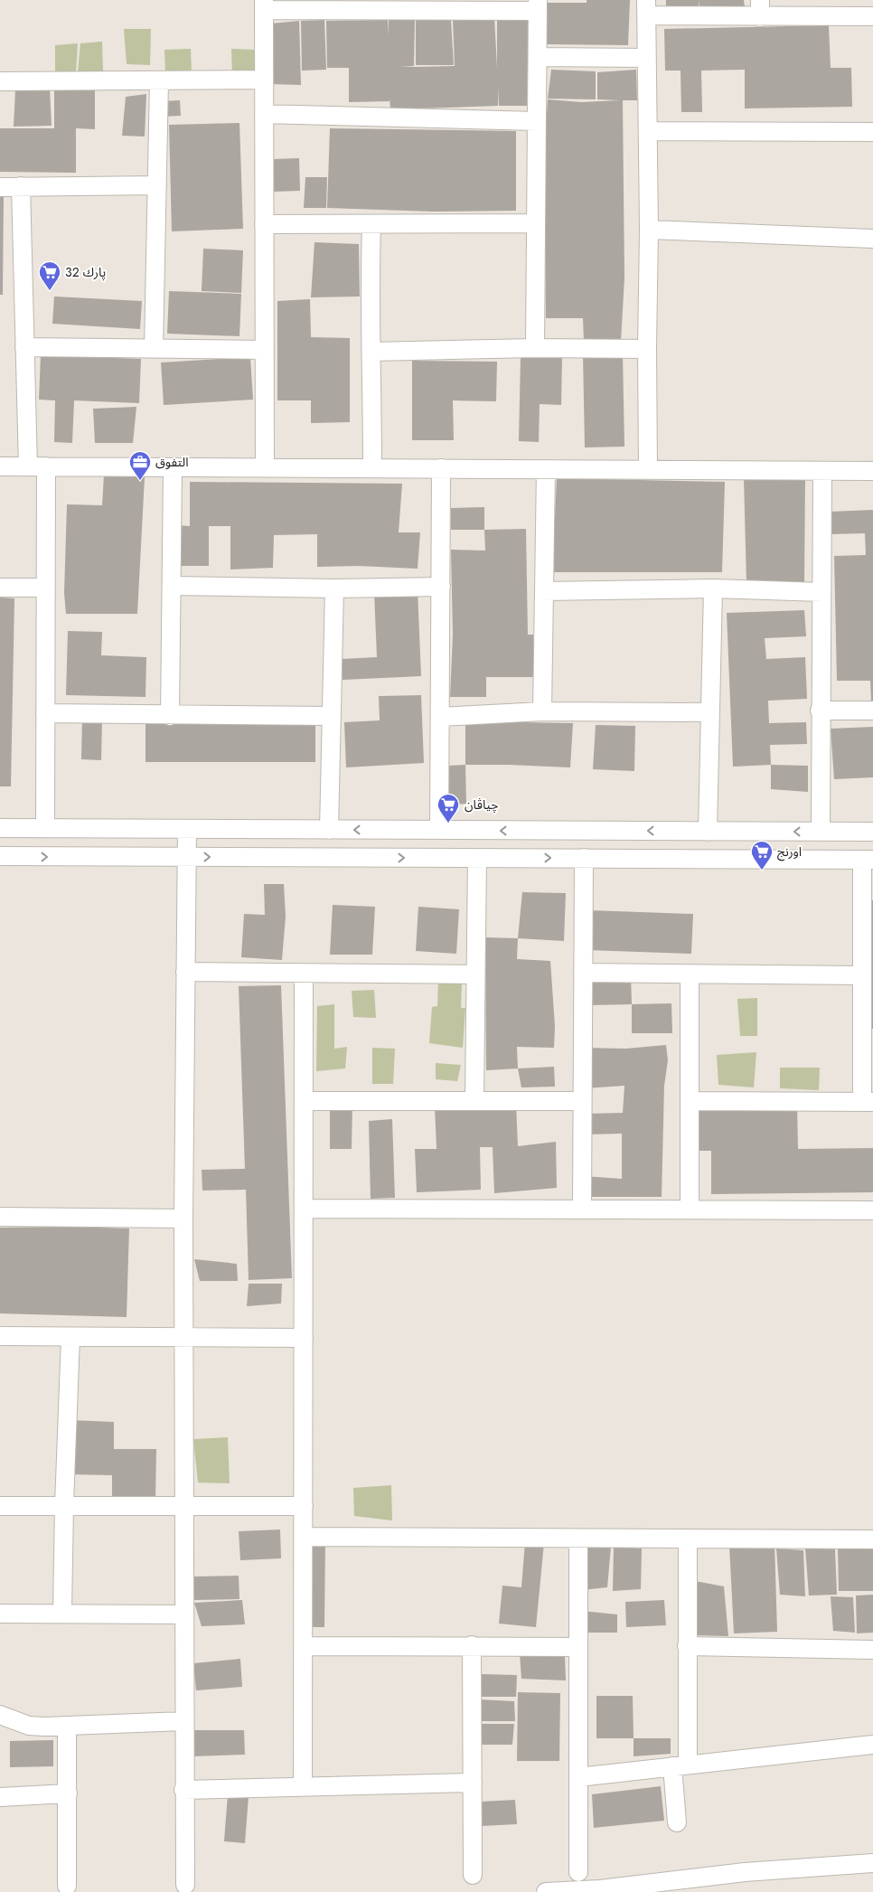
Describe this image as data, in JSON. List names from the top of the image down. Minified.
{"places":{"supermarket":["32 پارك","چياڤان","اورنج"],"office":["التفوق"]}}
